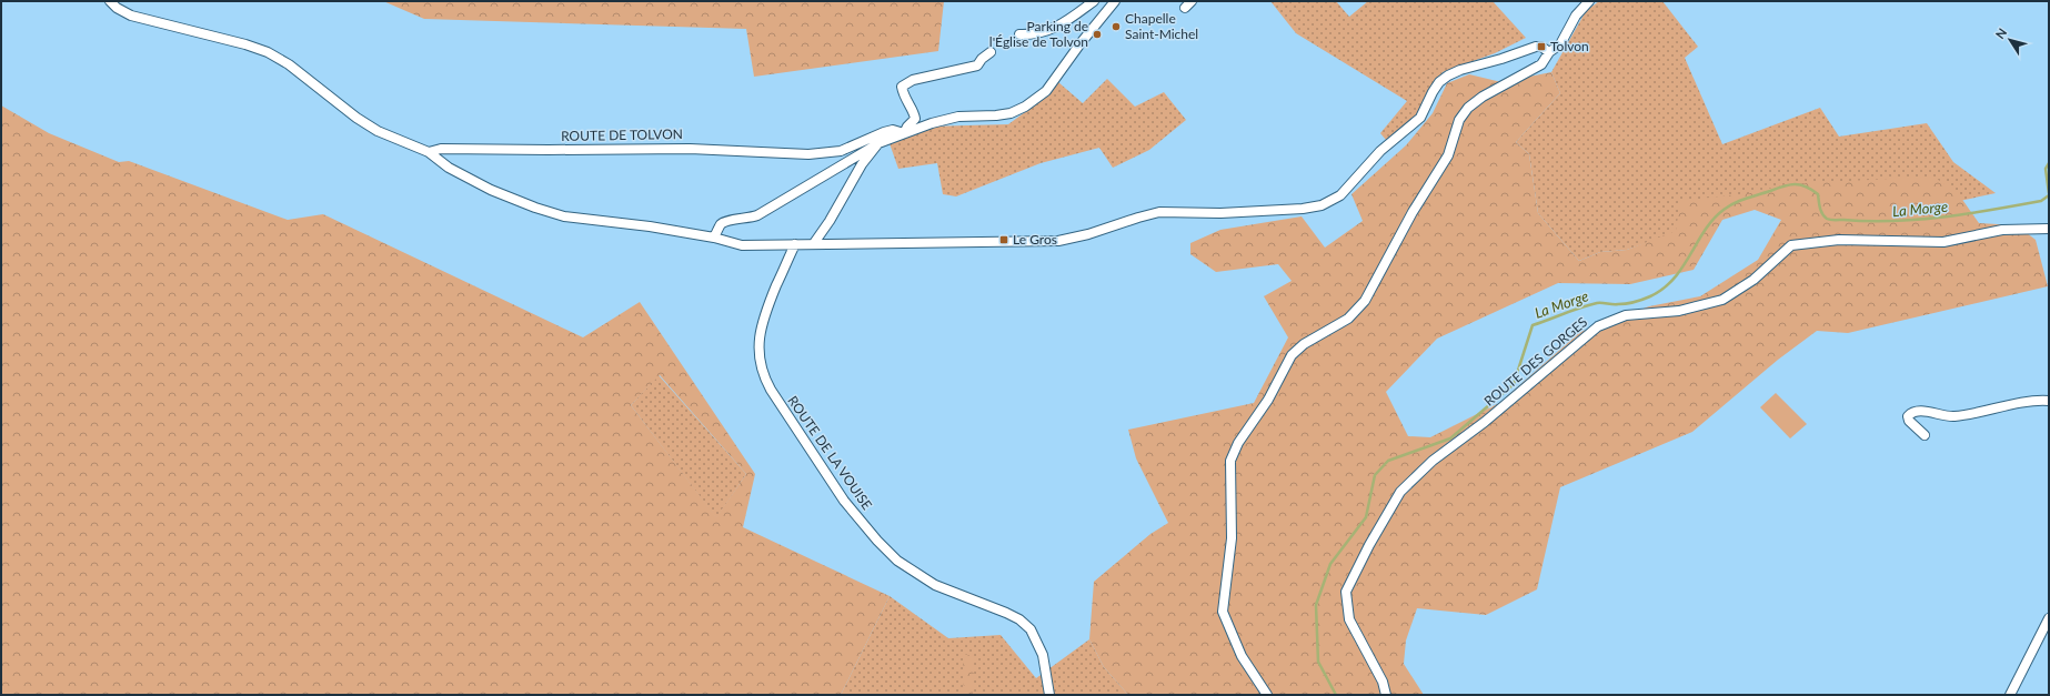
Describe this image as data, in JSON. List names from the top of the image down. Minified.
{"streets":{"street":["ROUTE DE TOLVON","ROUTE DES GORGES","ROUTE DE LA VOUISE"]},"water":["La Morge"],"places":{"other":["Chapelle Saint-Michel","Parking de l'Église de Tolvon"],"transit":["Tolvon","Le Gros"]},"north":"top left"}
